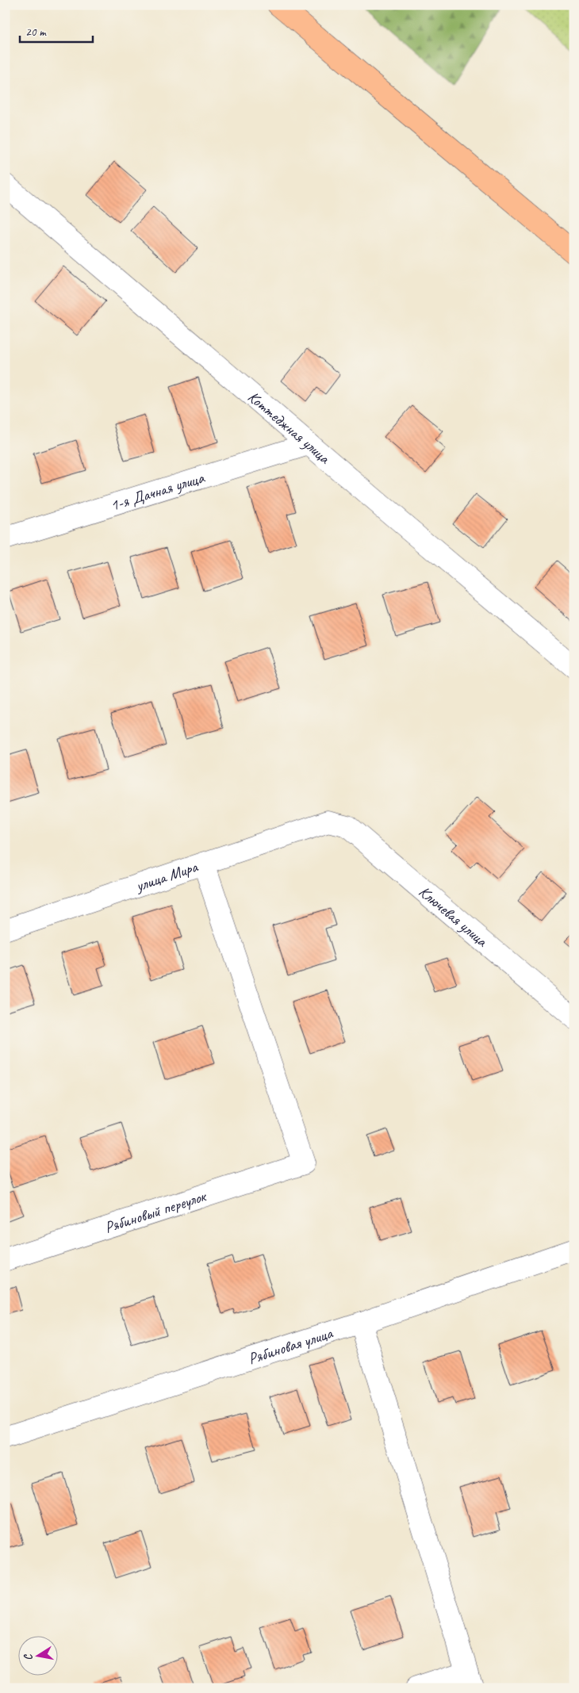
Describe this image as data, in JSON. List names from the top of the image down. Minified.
{"streets":{"street":["Коттеджная улица","1-я Дачная улица","улица Мира","Ключевая улица","Рябиновый переулок","Рябиновая улица"]},"crossings":[["Коттеджная улица","1-я Дачная улица"],["улица Мира","Ключевая улица"],["улица Мира","Рябиновый переулок"]],"scale_bar":"20 m","north":"left"}
